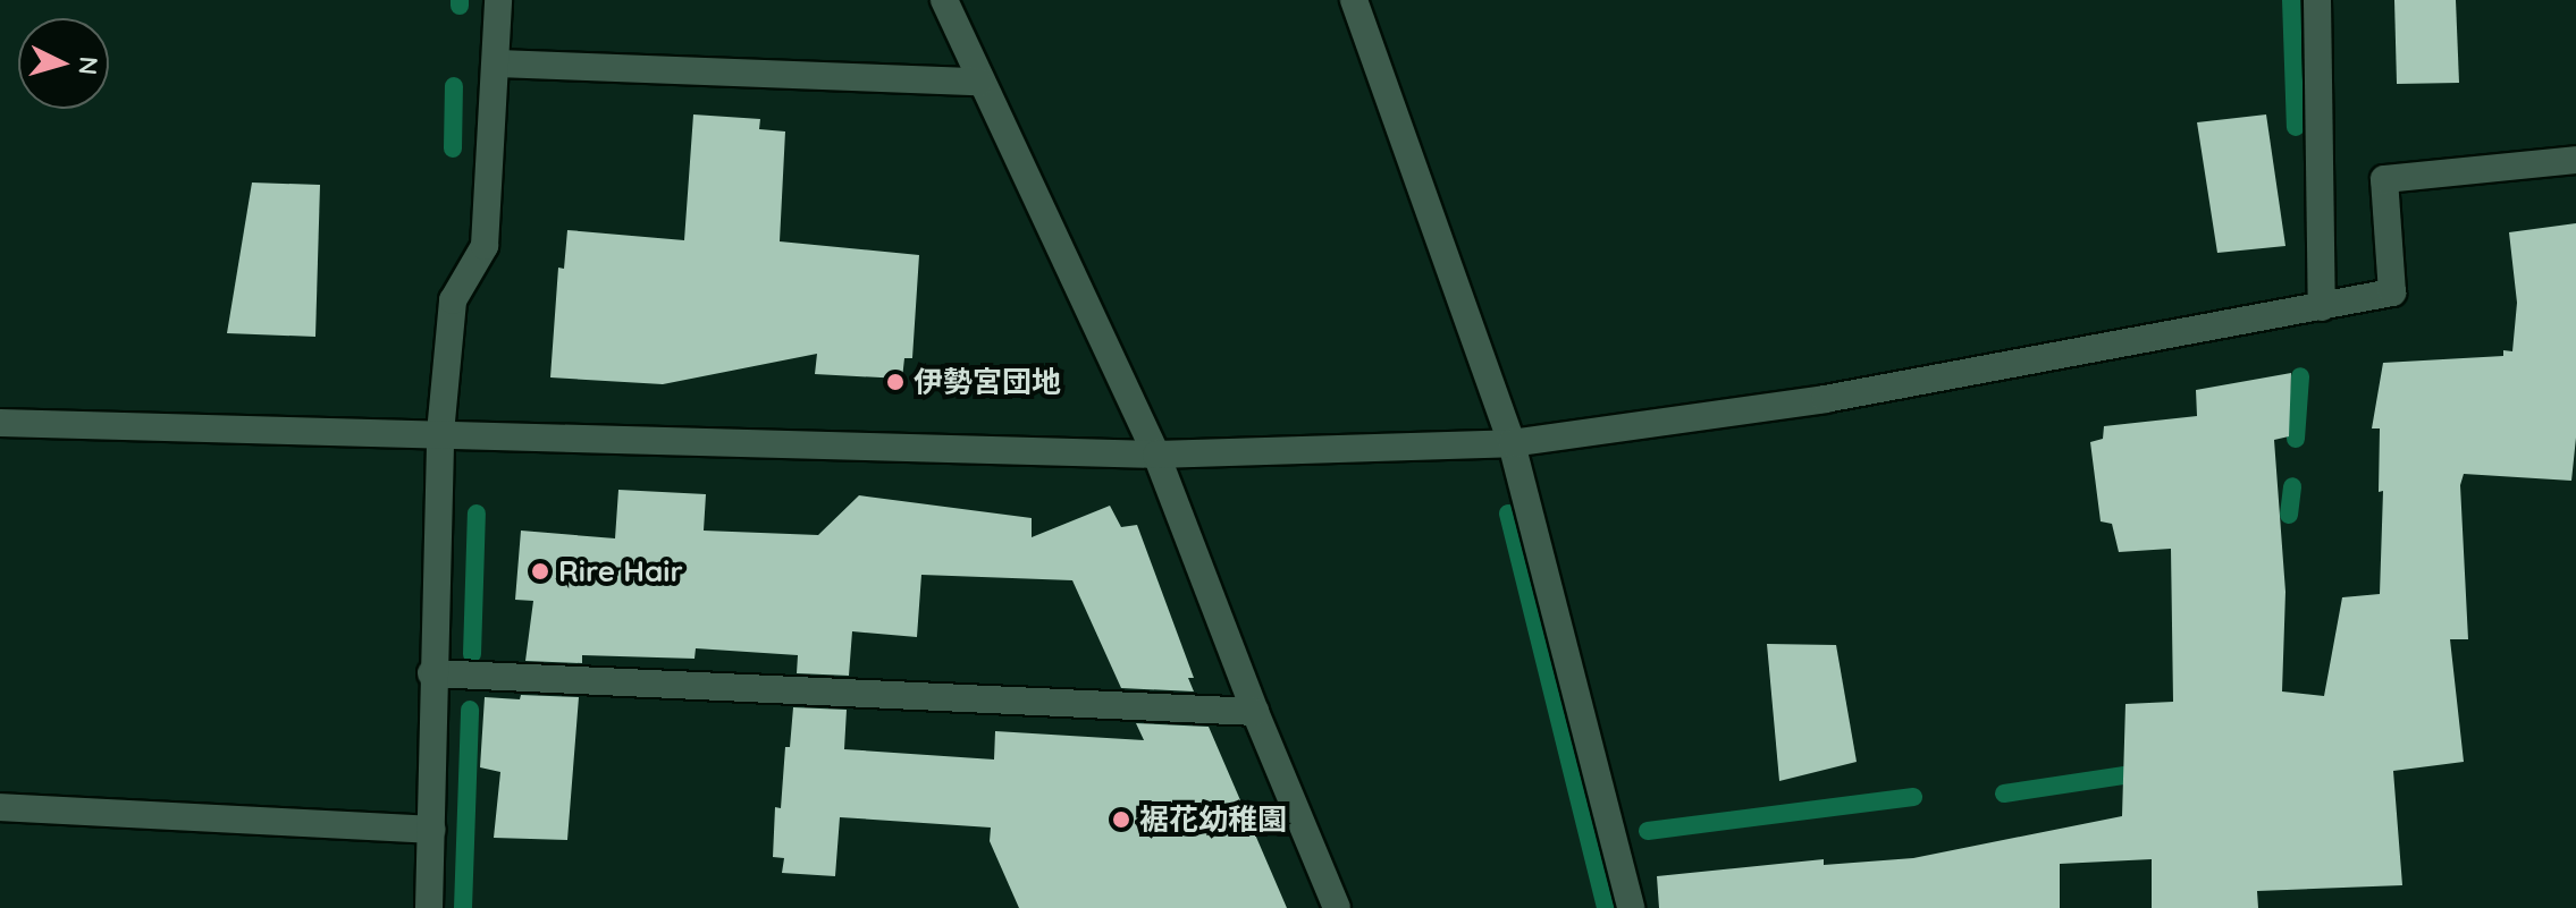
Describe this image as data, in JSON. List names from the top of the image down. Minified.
{"places":["伊勢宮団地","Rire Hair","裾花幼稚園"],"north":"right"}
